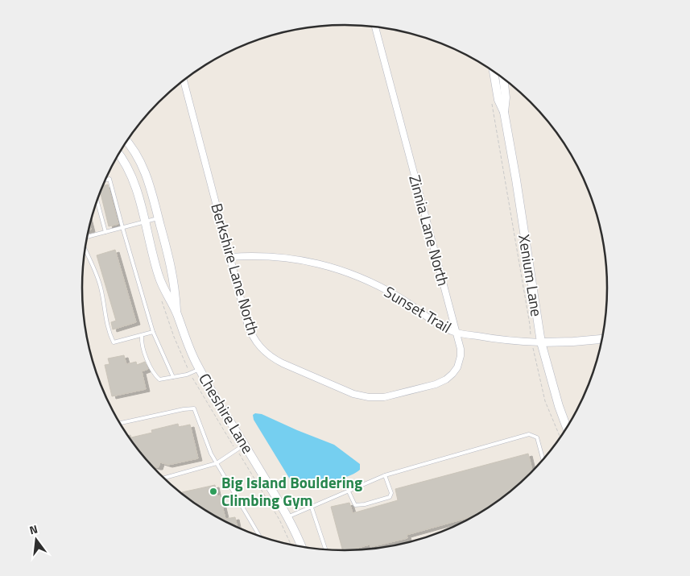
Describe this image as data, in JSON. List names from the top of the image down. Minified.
{"streets":{"street":["Zinnia Lane North","Berkshire Lane North","Xenium Lane","Sunset Trail","Cheshire Lane"]},"crossings":[["Zinnia Lane North","Berkshire Lane North"],["Zinnia Lane North","Sunset Trail"],["Berkshire Lane North","Sunset Trail"],["Xenium Lane","Sunset Trail"]],"places":["Big Island Bouldering Climbing Gym"],"north":"top"}
